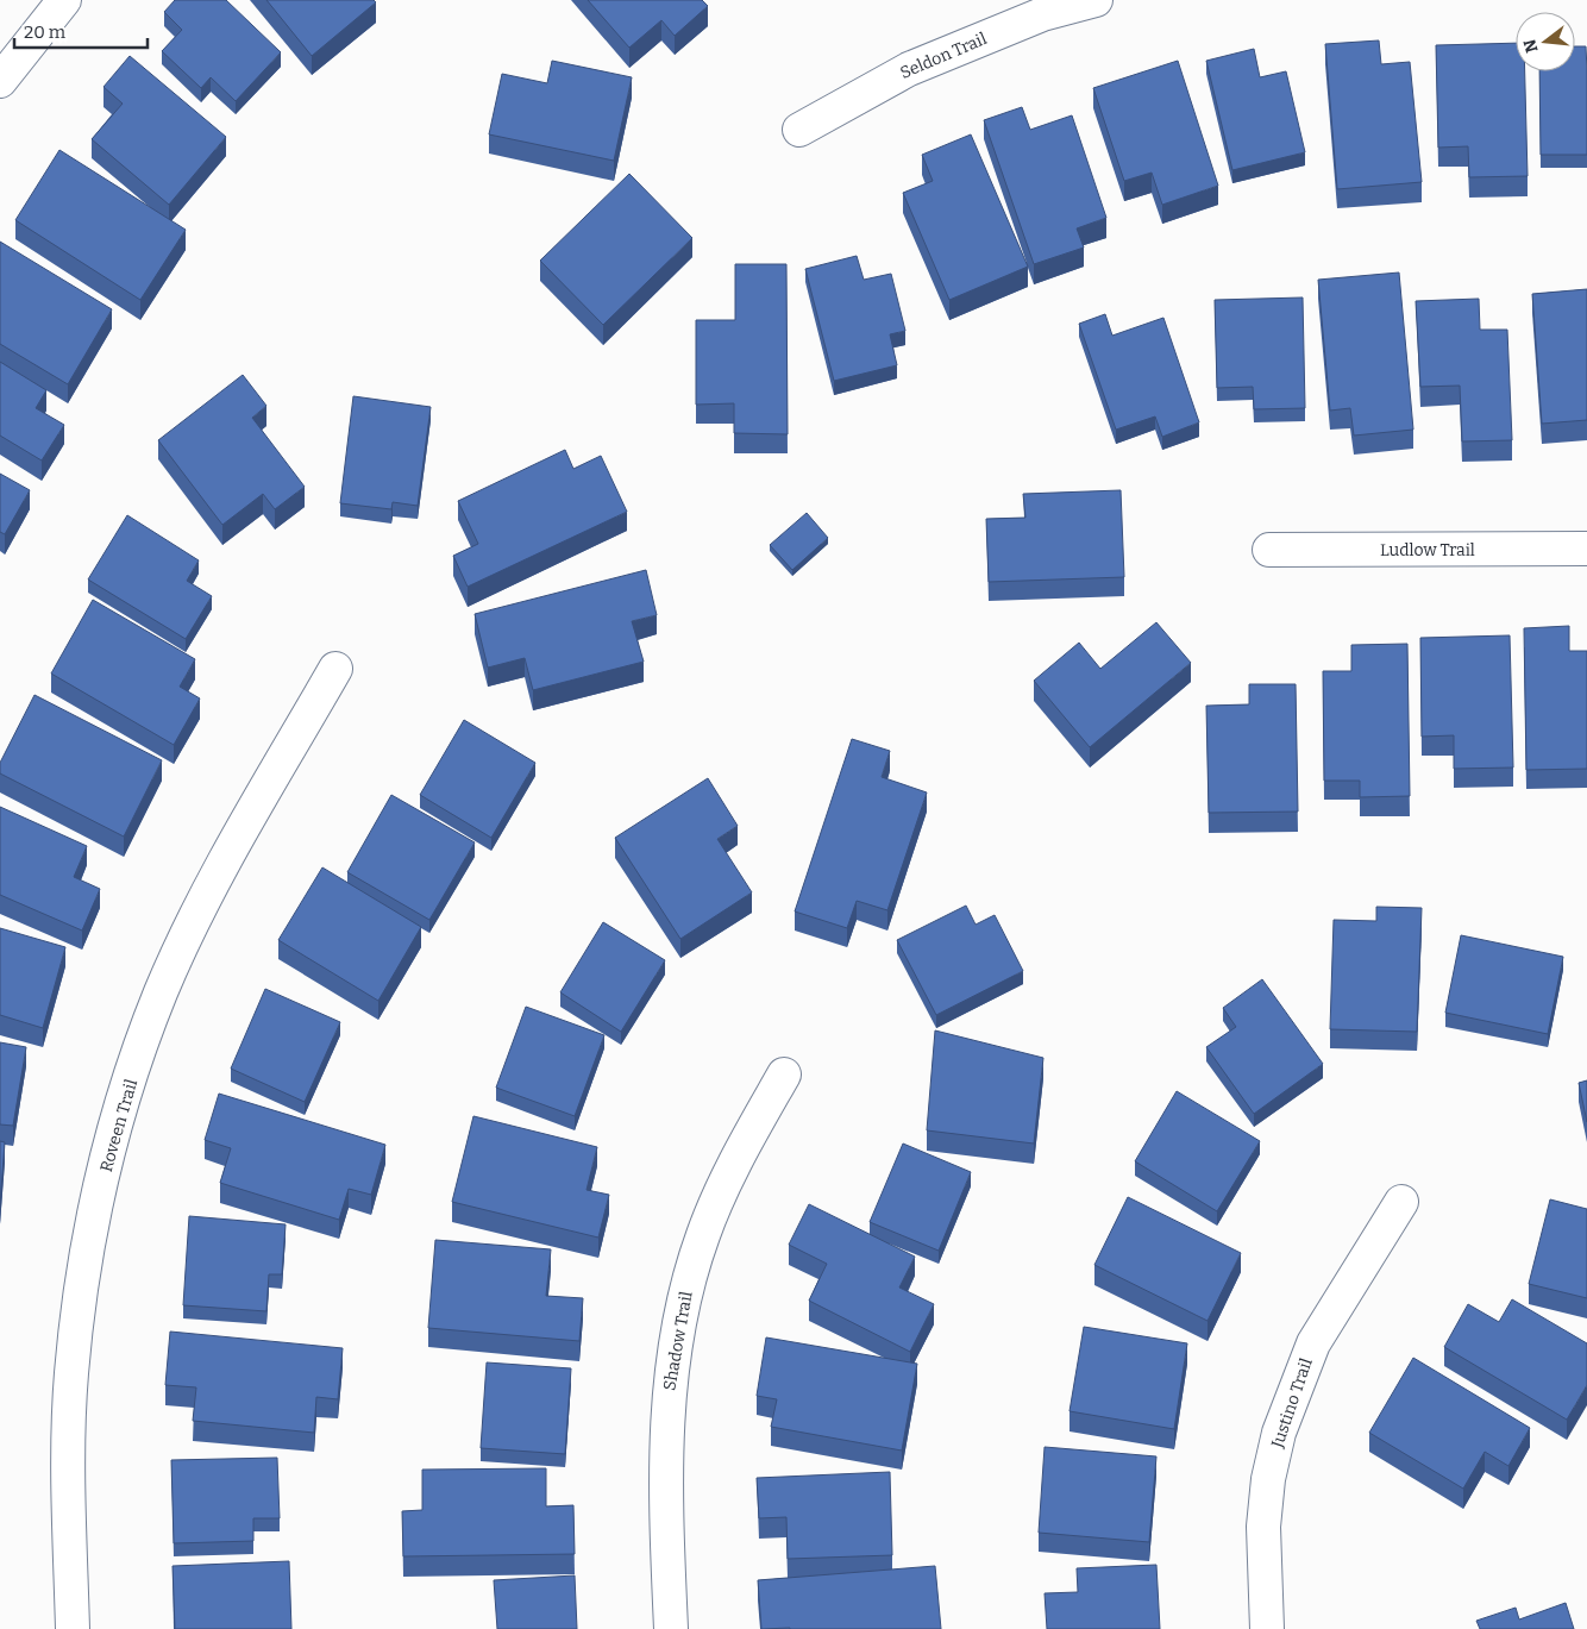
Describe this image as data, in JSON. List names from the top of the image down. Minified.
{"streets":{"street":["Seldon Trail","Ludlow Trail","Roveen Trail","Shadow Trail","Justino Trail"]},"scale_bar":"20 m","north":"left"}
